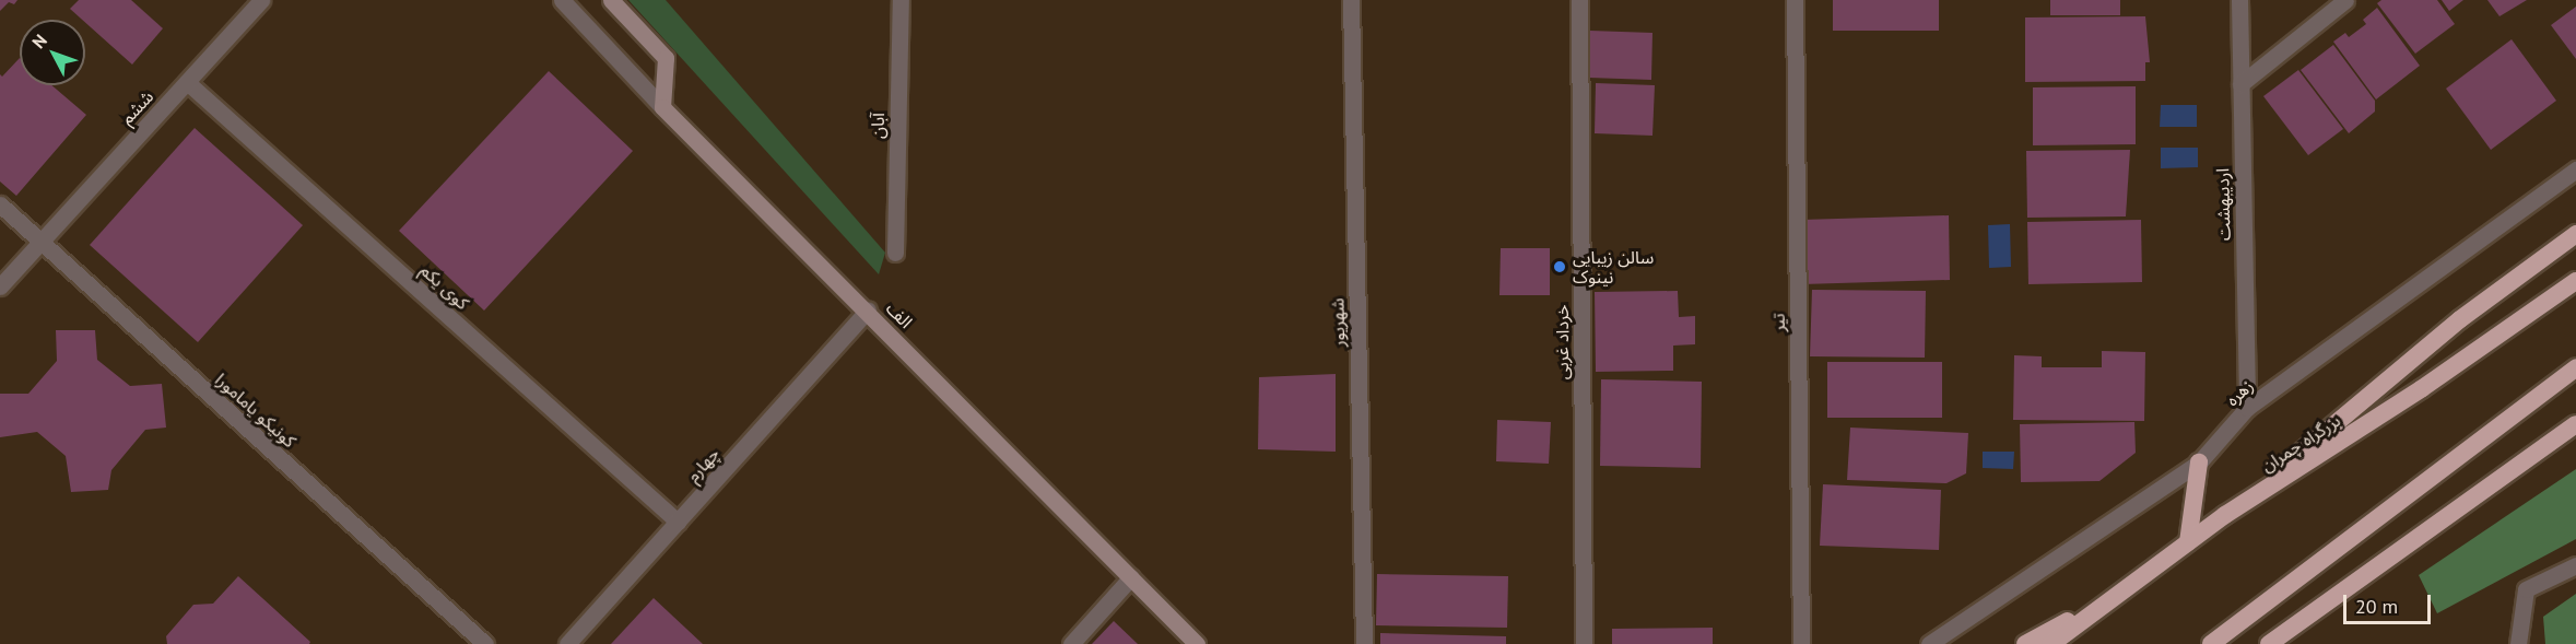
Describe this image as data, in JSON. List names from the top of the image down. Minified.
{"streets":{"highway":["بزرگراه چمران"],"main road":["الف"],"street":["ششم","آبان","اردیبهشت","کوی یکم","شهریور","تیر","خرداد غربی","زهره","کونیکو یامامورا","چهارم"]},"crossings":[["ششم","کوی یکم"],["ششم","کونیکو یامامورا"],["اردیبهشت","زهره"],["کوی یکم","چهارم"],["الف","چهارم"]],"places":["سالن زیبایی نینوک"],"scale_bar":"20 m","north":"top left"}
